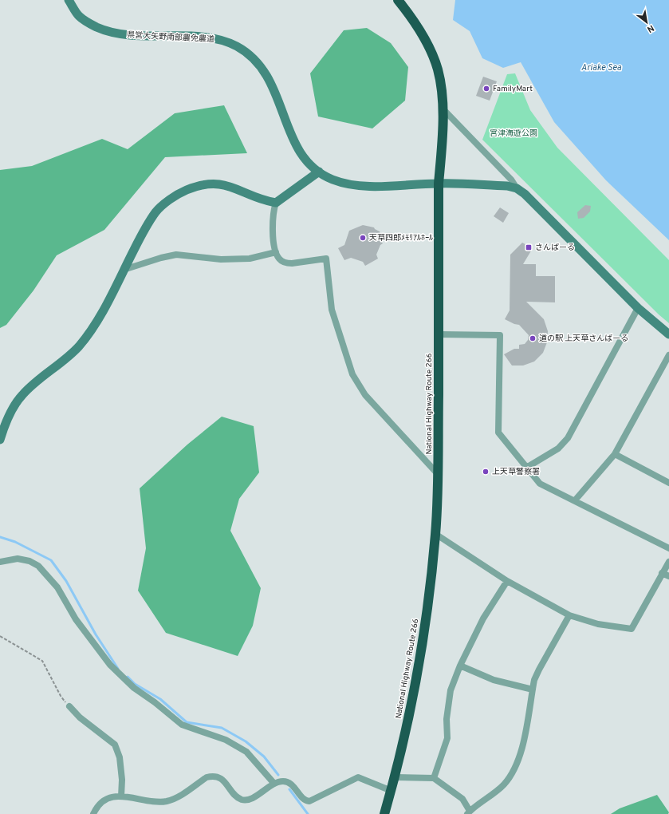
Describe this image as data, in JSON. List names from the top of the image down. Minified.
{"streets":{"highway":["National Highway Route 266"],"street":["県営大矢野南部農免農道"]},"crossings":[["県営大矢野南部農免農道","National Highway Route 266"]],"water":["Ariake Sea"],"parks":["宮津海遊公園"],"places":{"other":["FamilyMart","天草四郎ﾒﾓﾘｱﾙﾎｰﾙ","道の駅 上天草さんばーる","上天草警察署"],"transit":["さんぱーる"]},"north":"bottom right"}
